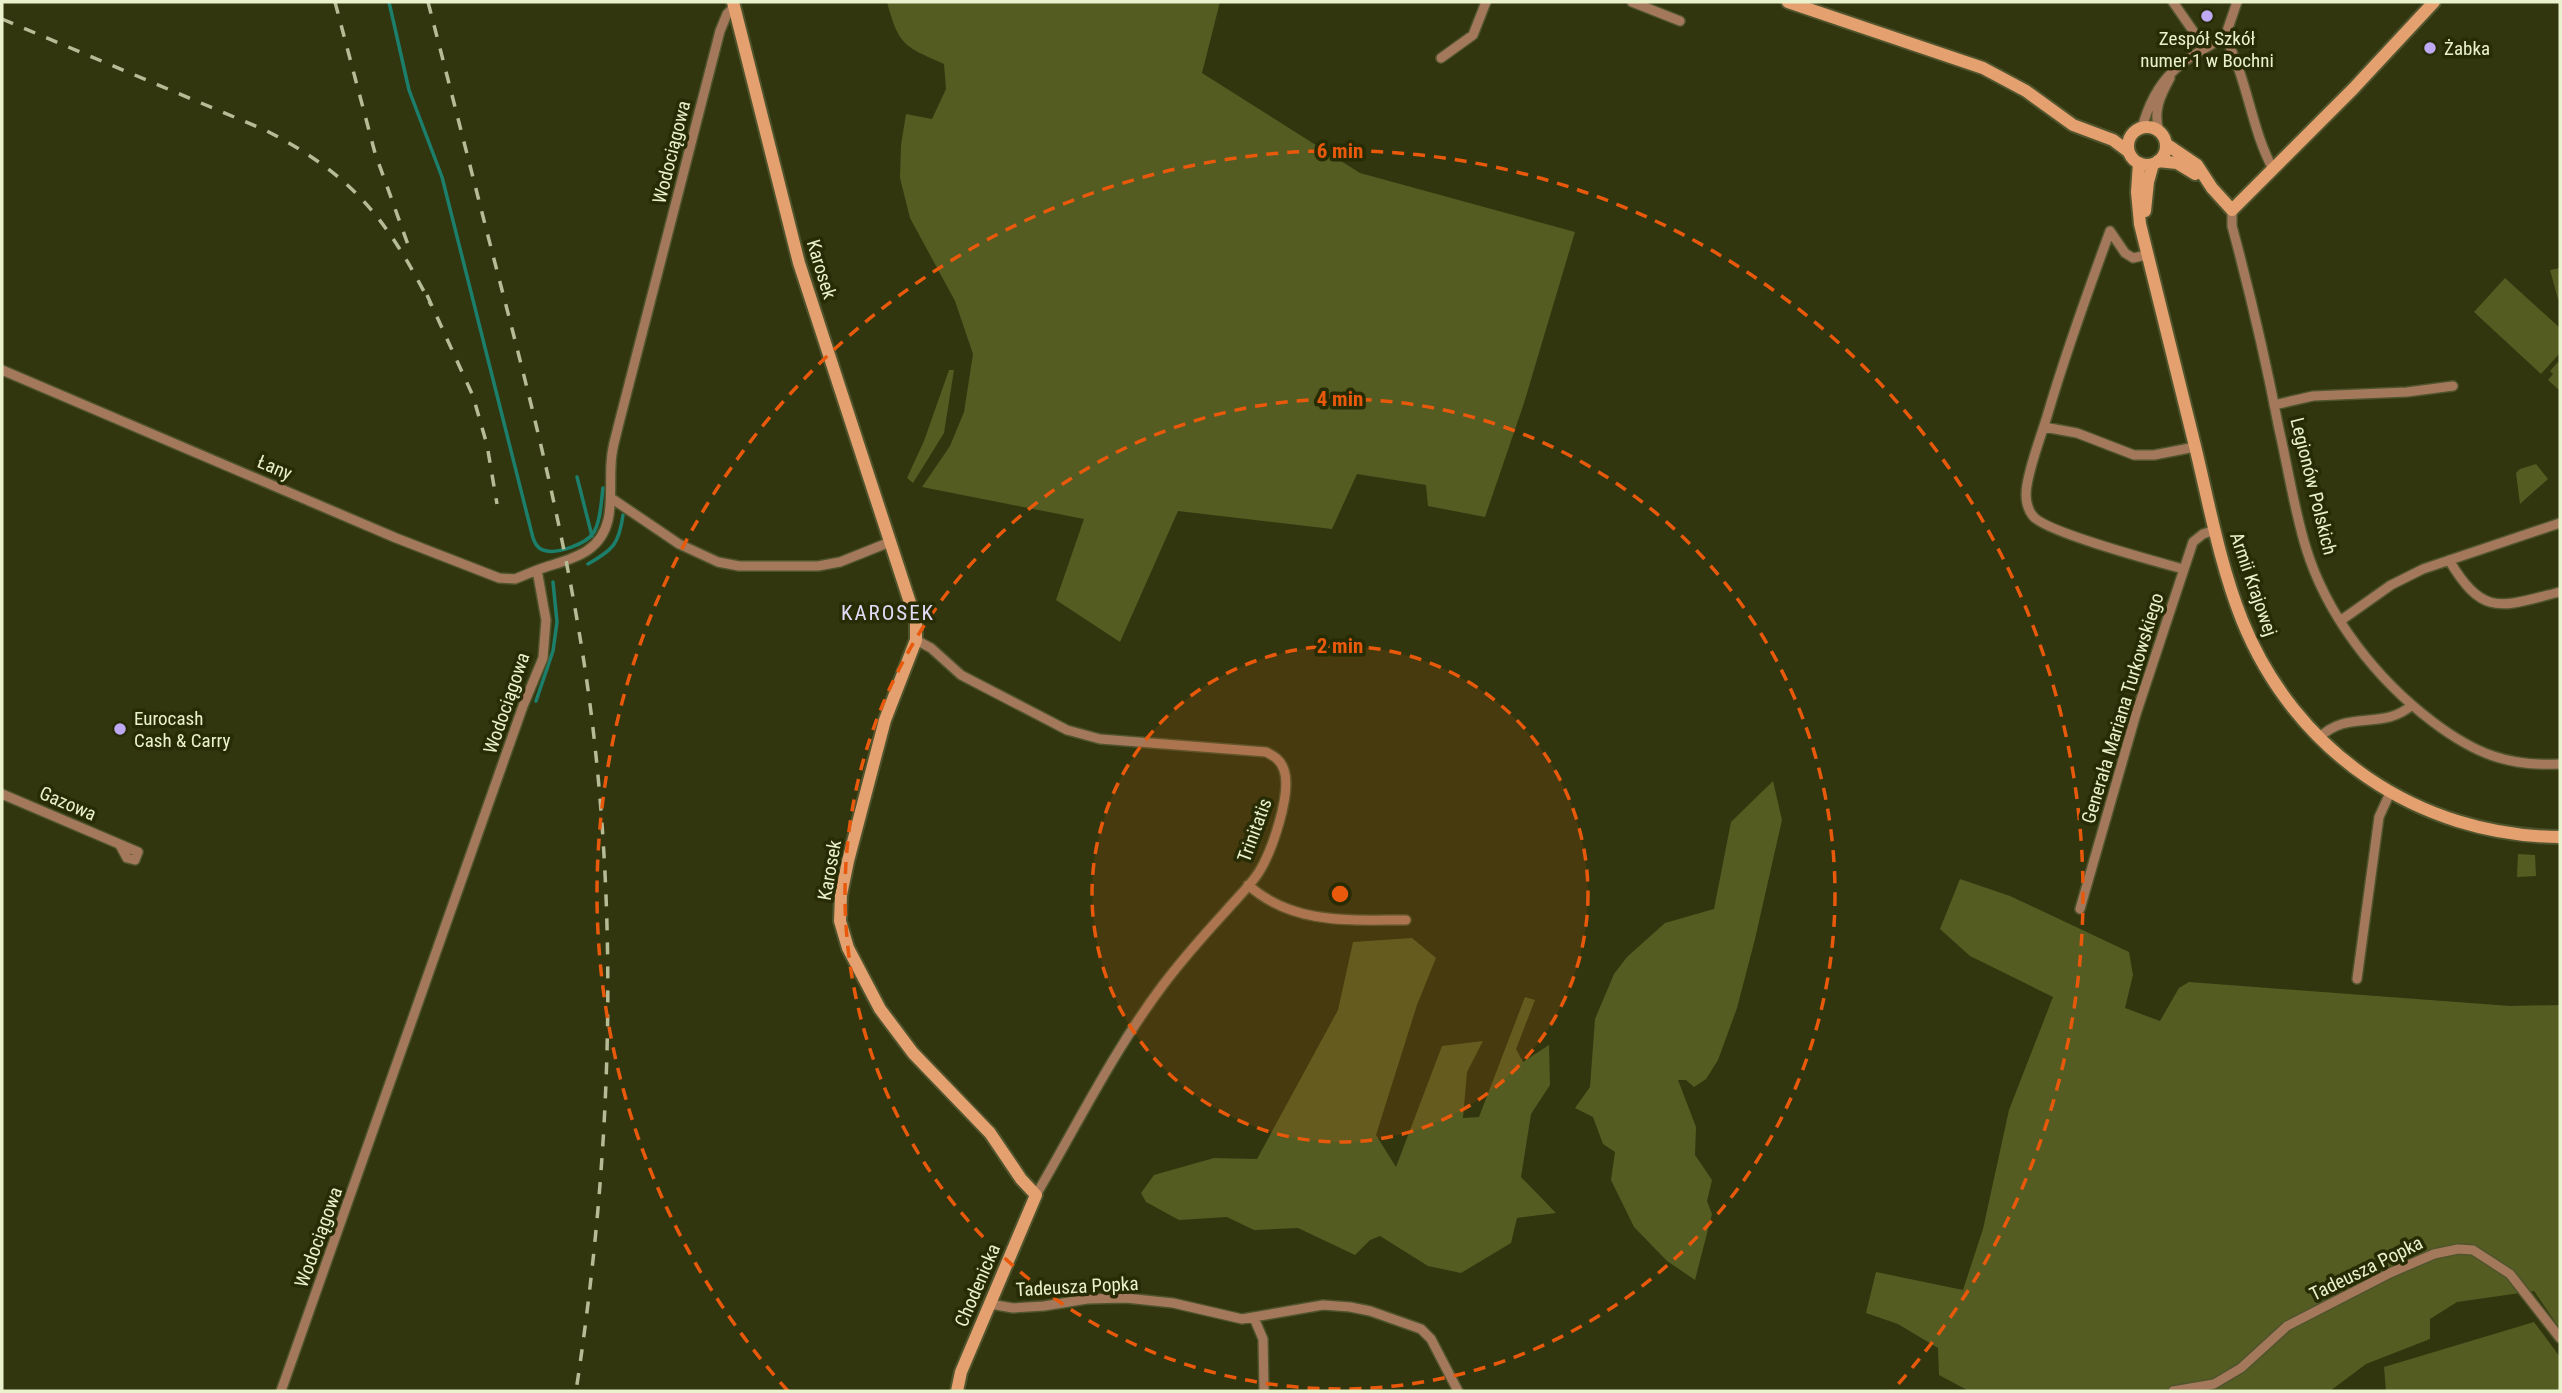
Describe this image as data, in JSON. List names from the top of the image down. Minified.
{"streets":{"street":["Wodociągowa","Karosek","Łany","Legionów Polskich","Armii Krajowej","Generała Mariana Turkowskiego","Gazowa","Trinitatis","Tadeusza Popka","Chodenicka"]},"crossings":[["Wodociągowa","Karosek"],["Wodociągowa","Łany"],["Karosek","Trinitatis"],["Karosek","Chodenicka"],["Armii Krajowej","Generała Mariana Turkowskiego"],["Trinitatis","Chodenicka"],["Tadeusza Popka","Chodenicka"]],"districts":["KAROSEK"],"places":["Zespół Szkół numer 1 w Bochni","Żabka","Eurocash Cash & Carry"],"rings":["6 min","4 min","2 min"]}
